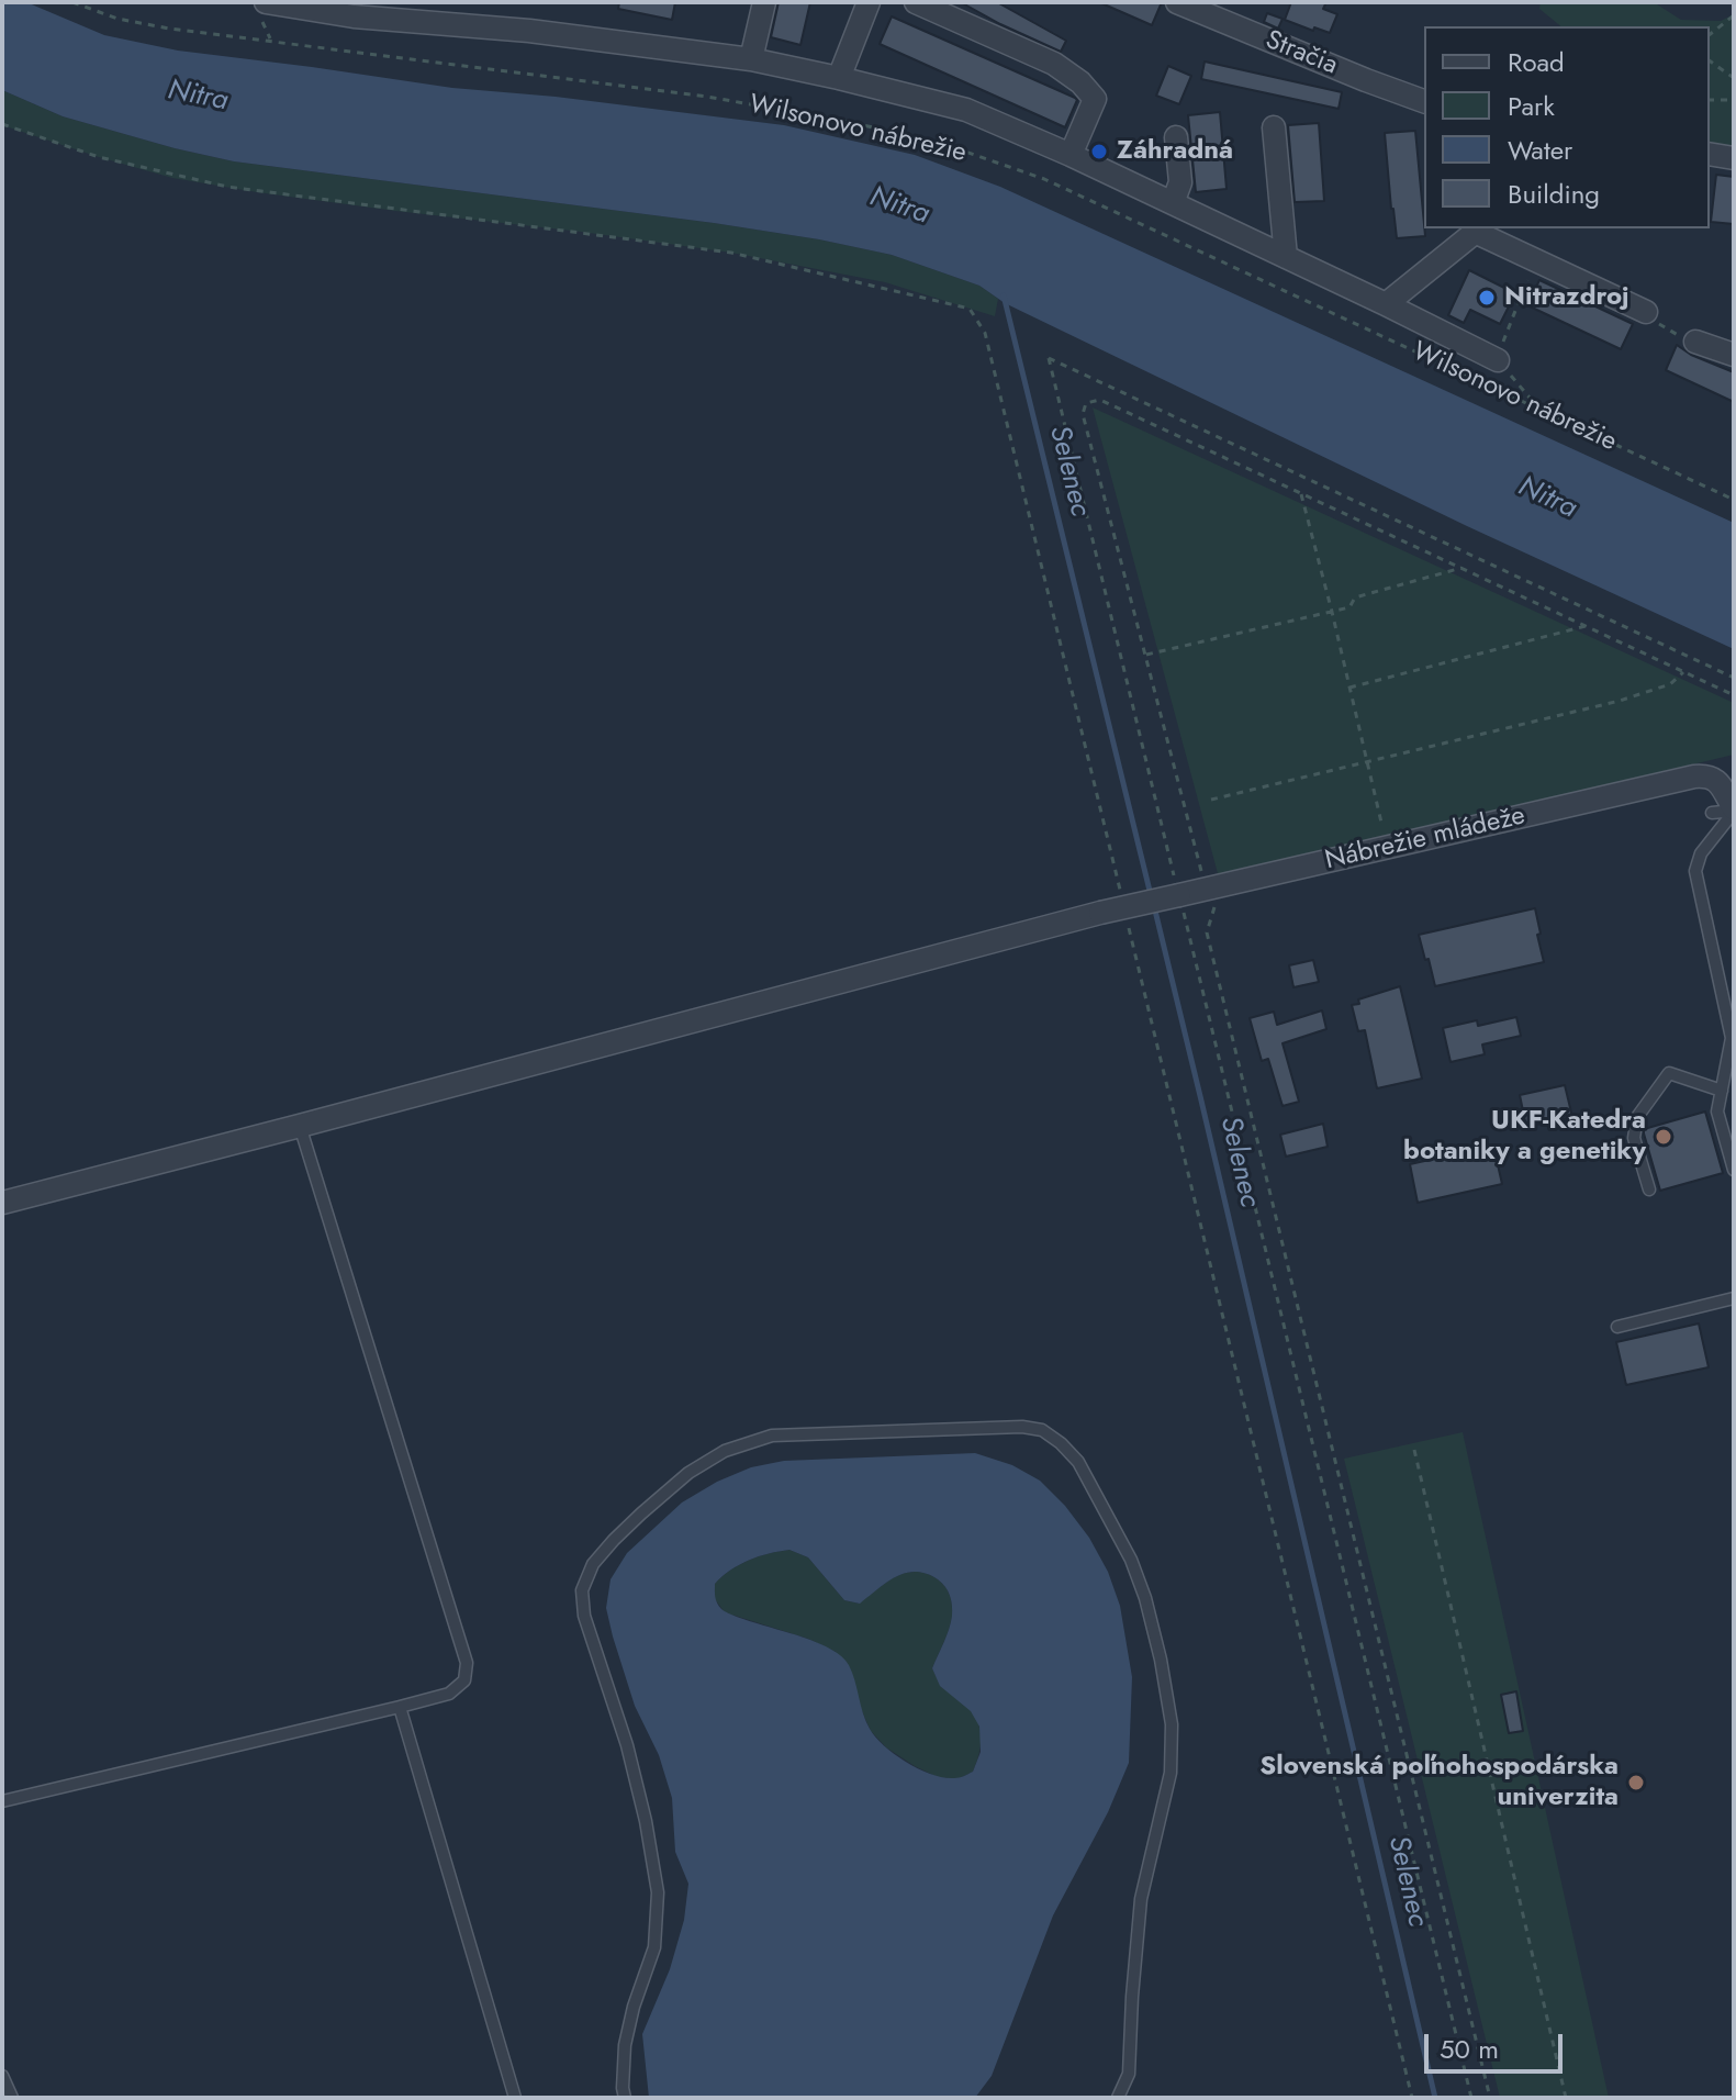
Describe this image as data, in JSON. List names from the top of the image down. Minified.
{"streets":{"street":["Stračia","Wilsonovo nábrežie","Nábrežie mládeže"]},"water":["Nitra","Selenec"],"places":["Záhradná","Nitrazdroj","UKF-Katedra botaniky a genetiky","Slovenská poľnohospodárska univerzita"],"legend":["Road","Park","Water","Building"],"scale_bar":"50 m"}
